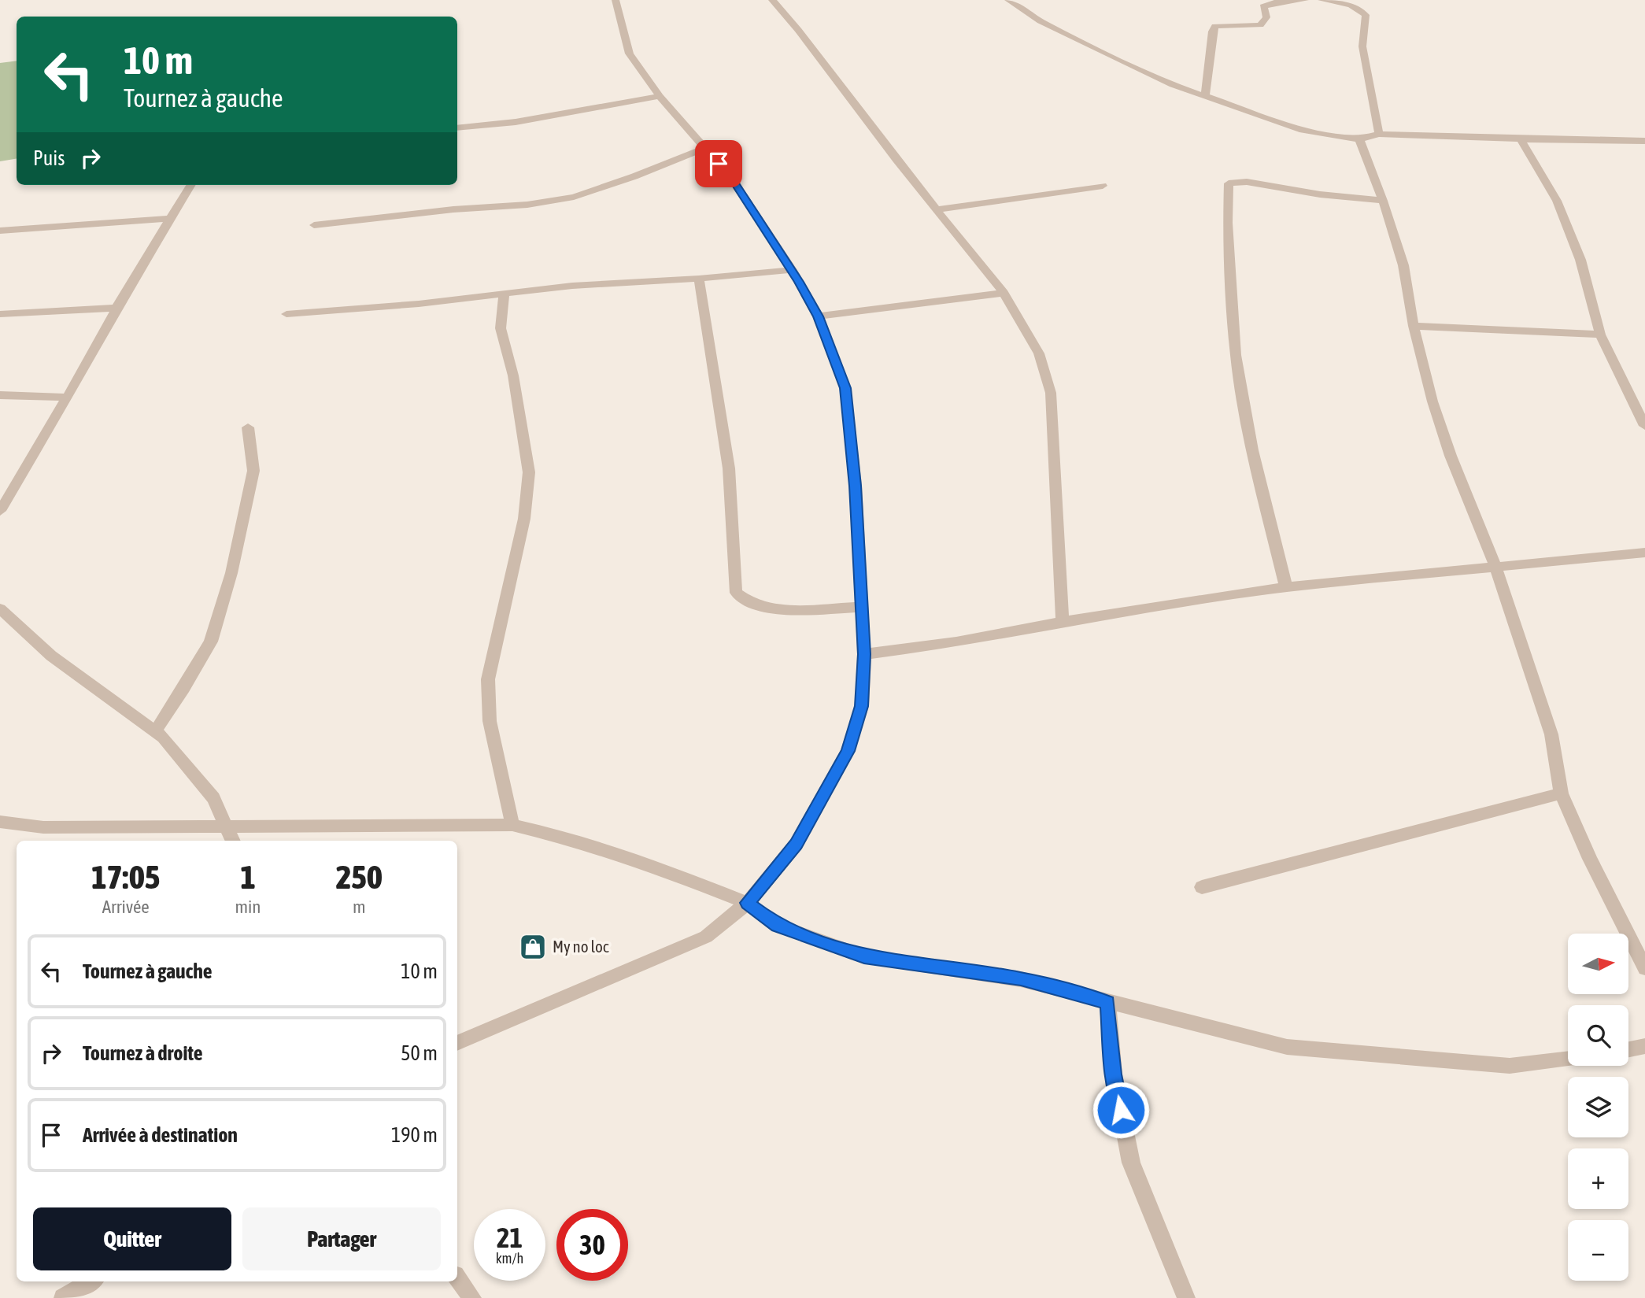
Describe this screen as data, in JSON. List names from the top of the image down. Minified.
{"places":{"shop":["My no loc"]},"north":"right","page":{"turn":["10 m","Tournez à gauche"],"then":"Puis","eta":["17:05","Arrivée","1","min","250","m"],"map_buttons":["+","−"],"list":[{"name":"Tournez à gauche","value":"10 m"},{"name":"Tournez à droite","value":"50 m"},{"name":"Arrivée à destination","value":"190 m"}],"buttons":["Quitter","Partager"],"speed":"21 km/h","limit":"30"}}
